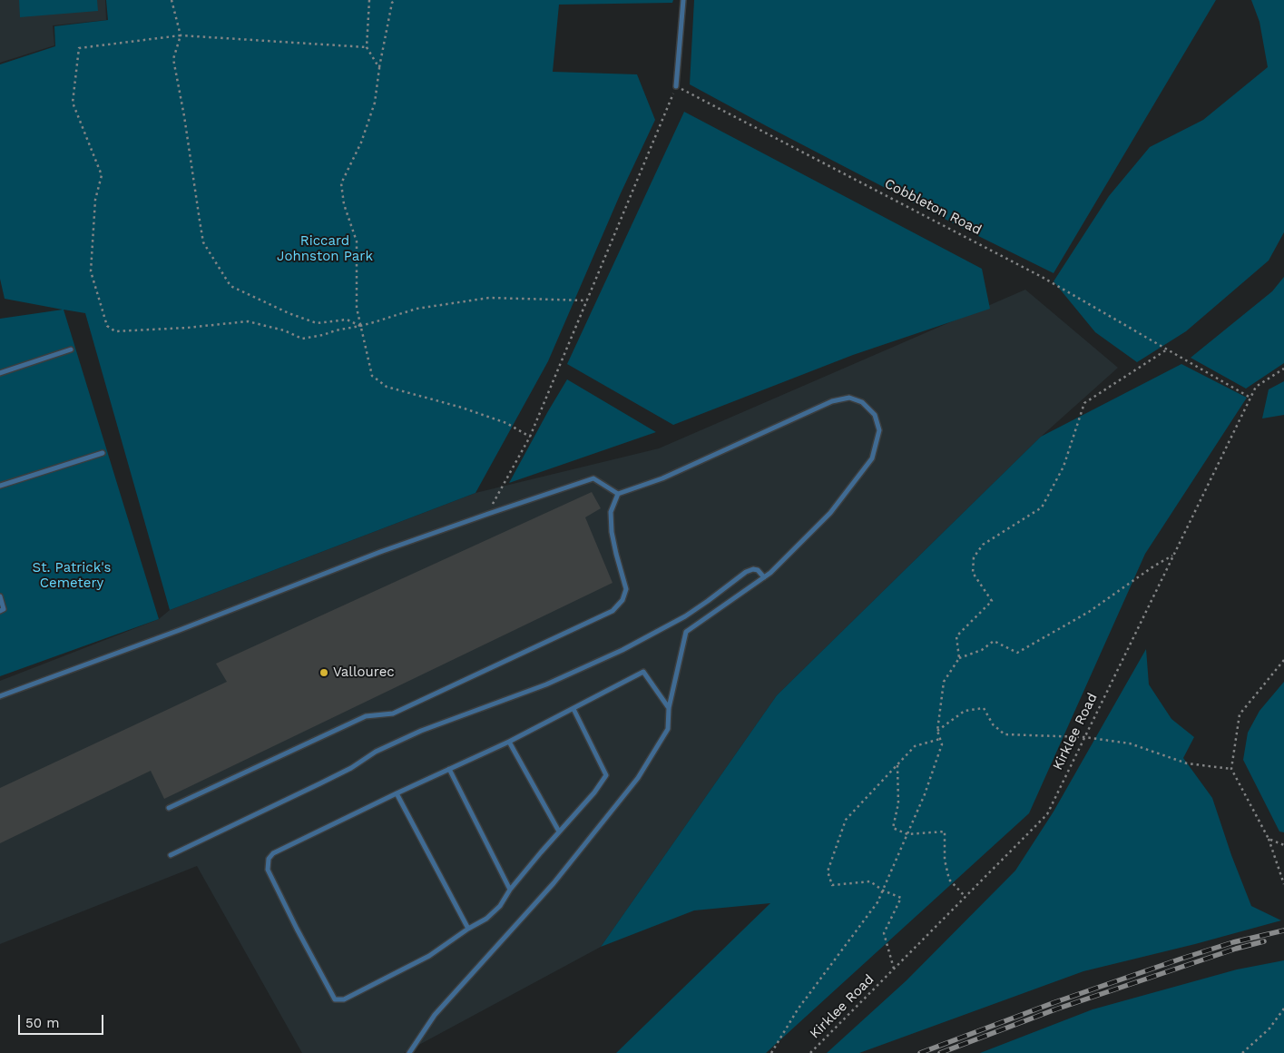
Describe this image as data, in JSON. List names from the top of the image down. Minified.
{"streets":{"path":["Cobbleton Road","Kirklee Road"]},"crossings":[["Cobbleton Road","Kirklee Road"]],"parks":["Riccard Johnston Park","St. Patrick's Cemetery"],"places":["Vallourec"],"scale_bar":"50 m"}
